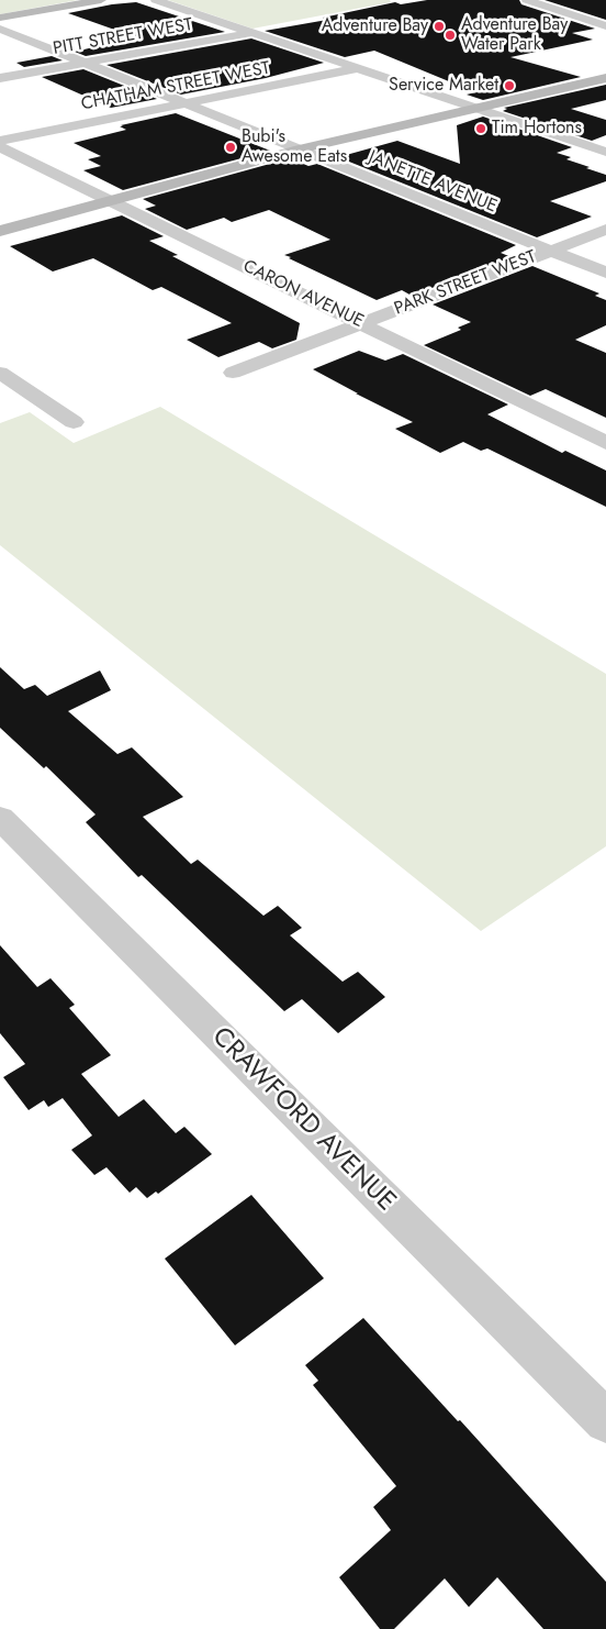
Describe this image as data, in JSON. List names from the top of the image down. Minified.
{"streets":{"street":["PITT STREET WEST","CHATHAM STREET WEST","JANETTE AVENUE","PARK STREET WEST","CARON AVENUE","CRAWFORD AVENUE"]},"crossings":[["PITT STREET WEST","JANETTE AVENUE"],["CHATHAM STREET WEST","JANETTE AVENUE"],["JANETTE AVENUE","PARK STREET WEST"],["PARK STREET WEST","CARON AVENUE"]],"places":["Adventure Bay","Adventure Bay Water Park","Service Market","Tim Hortons","Bubi's Awesome Eats"]}
